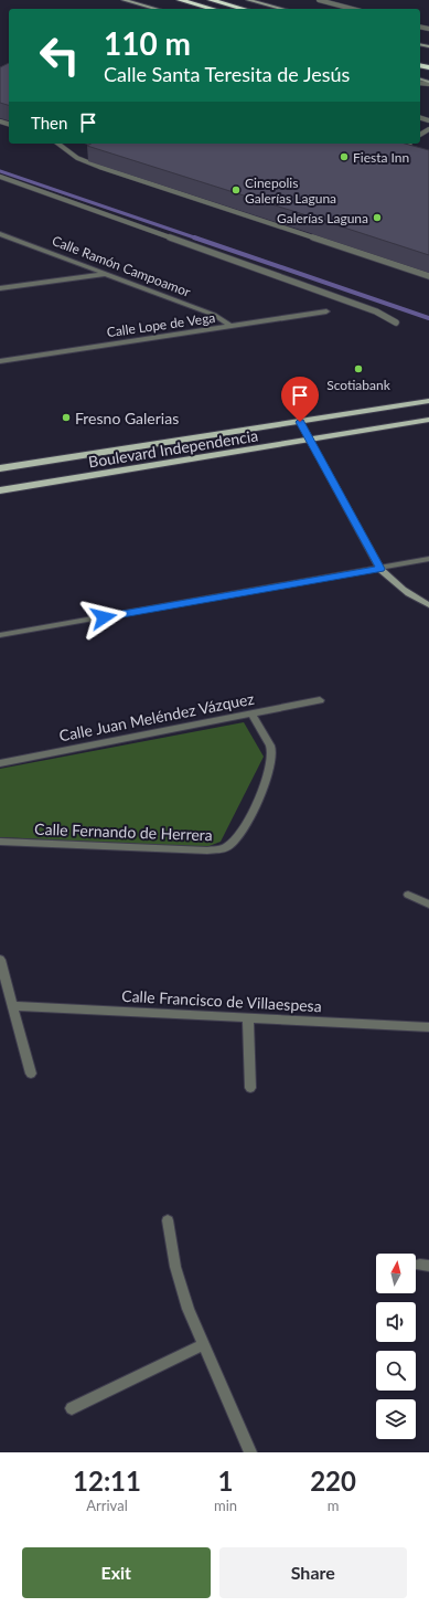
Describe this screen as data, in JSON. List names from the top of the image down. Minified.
{"streets":{"main road":["Boulevard Independencia"],"street":["Calle Ramón Campoamor","Calle Lope de Vega","Calle Juan Meléndez Vázquez","Calle Fernando de Herrera","Calle Francisco de Villaespesa"]},"crossings":[["Calle Ramón Campoamor","Calle Lope de Vega"],["Calle Juan Meléndez Vázquez","Calle Fernando de Herrera"]],"places":["Fiesta Inn","Cinepolis Galerías Laguna","Galerías Laguna","Scotiabank","Fresno Galerias"],"north":"top","page":{"turn":["110 m","Calle Santa Teresita de Jesús"],"then":"Then","eta":["12:11","Arrival","1","min","220","m"],"buttons":["Exit","Share"]}}
